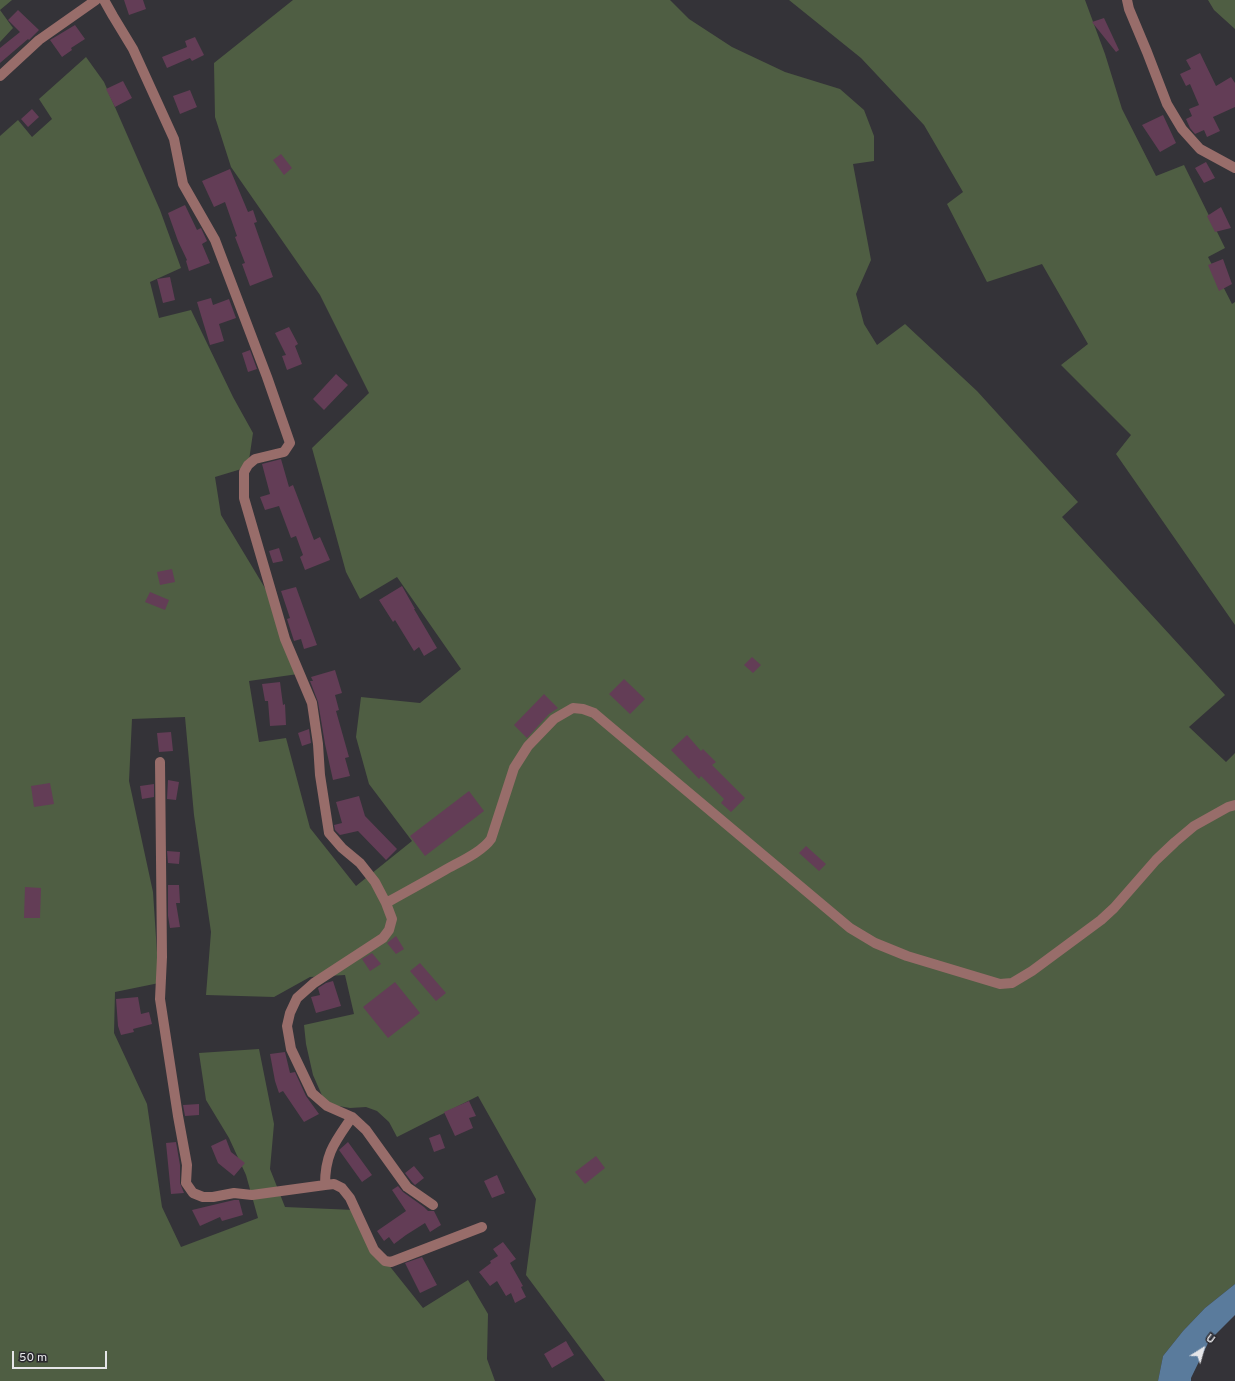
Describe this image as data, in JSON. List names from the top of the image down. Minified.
{"scale_bar":"50 m","north":"top right"}
